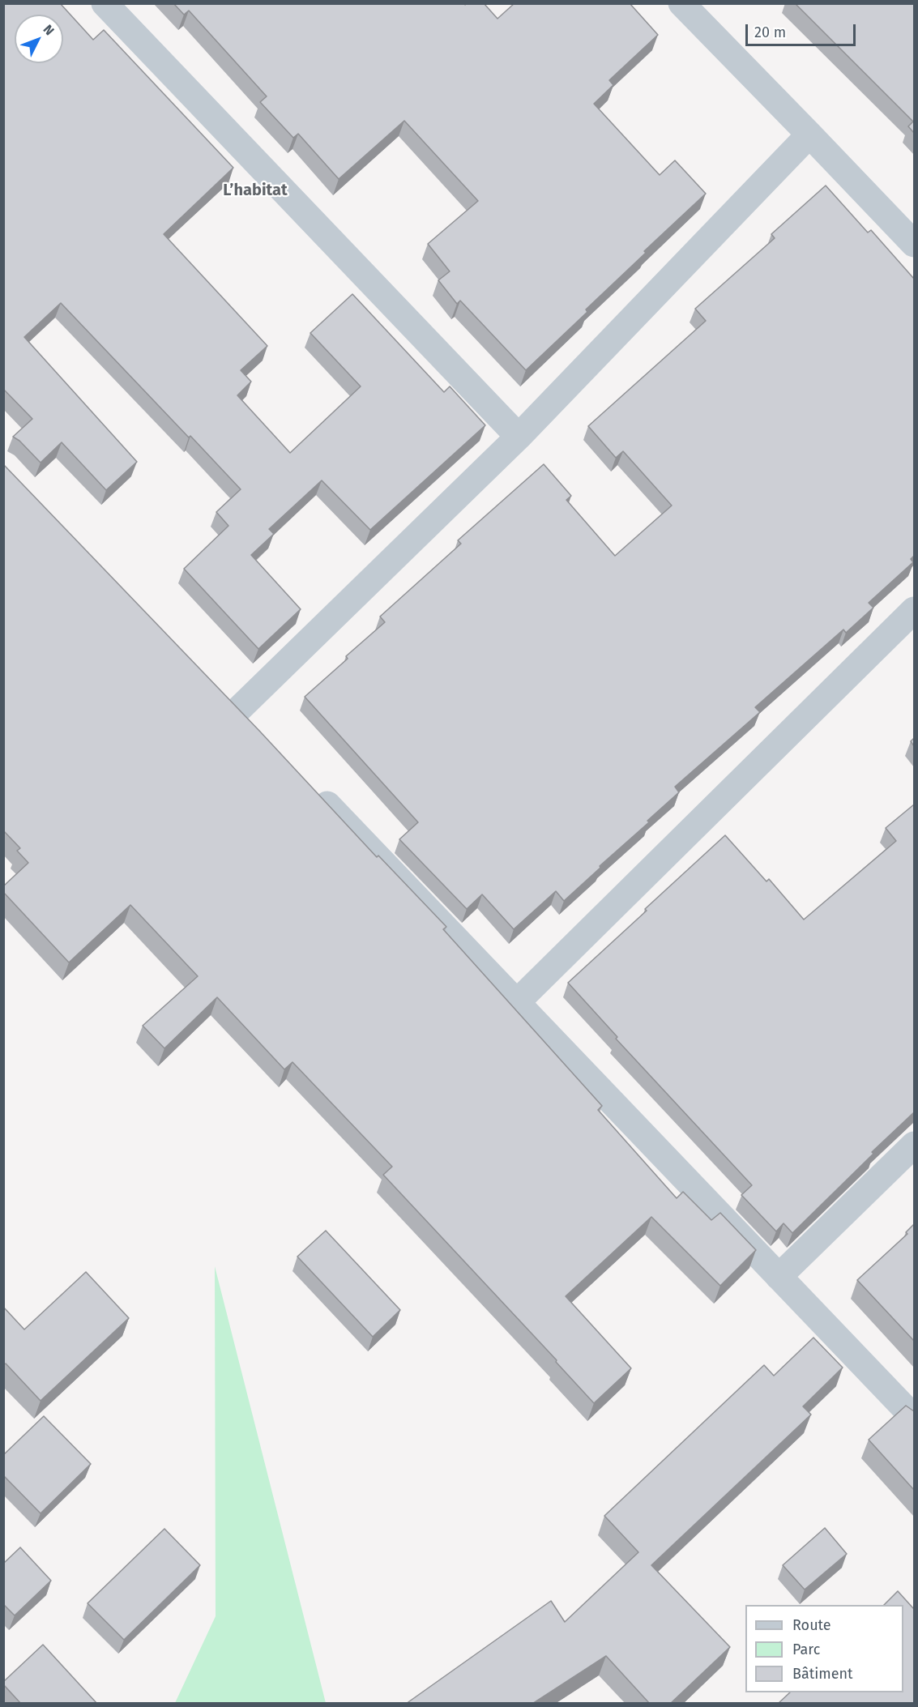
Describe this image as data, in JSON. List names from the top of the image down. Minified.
{"districts":["L’habitat"],"legend":["Route","Parc","Bâtiment"],"scale_bar":"20 m","north":"top right"}
